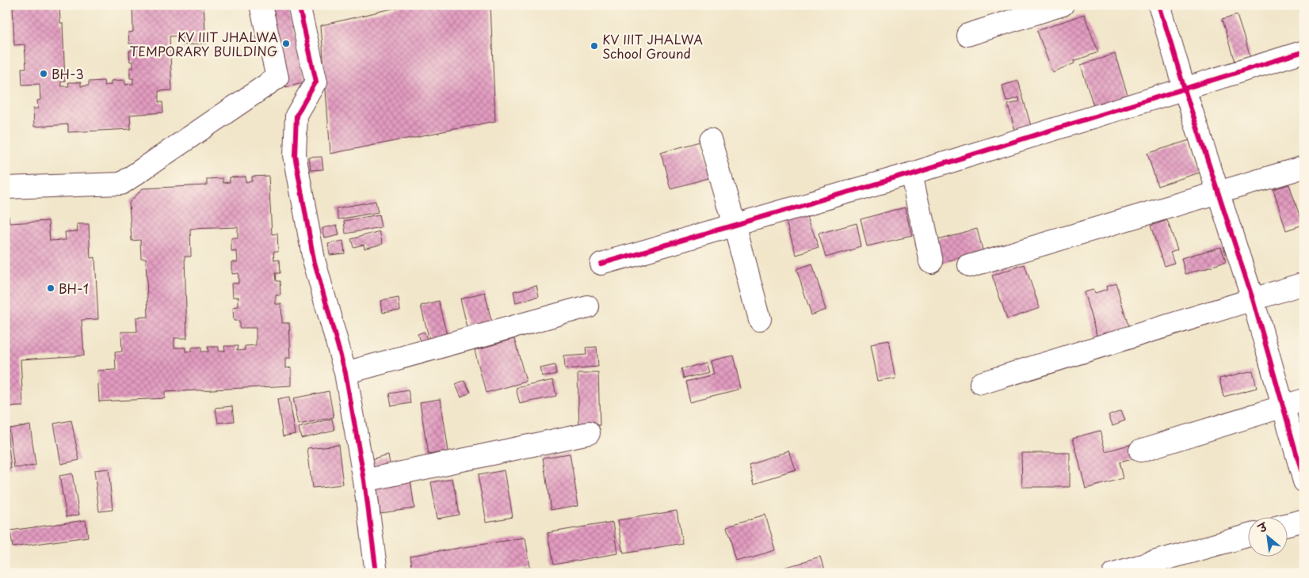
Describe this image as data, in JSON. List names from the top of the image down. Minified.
{"places":["KV IIIT JHALWA TEMPORARY BUILDING","KV IIIT JHALWA School Ground","BH-3","BH-1"],"north":"top left"}
